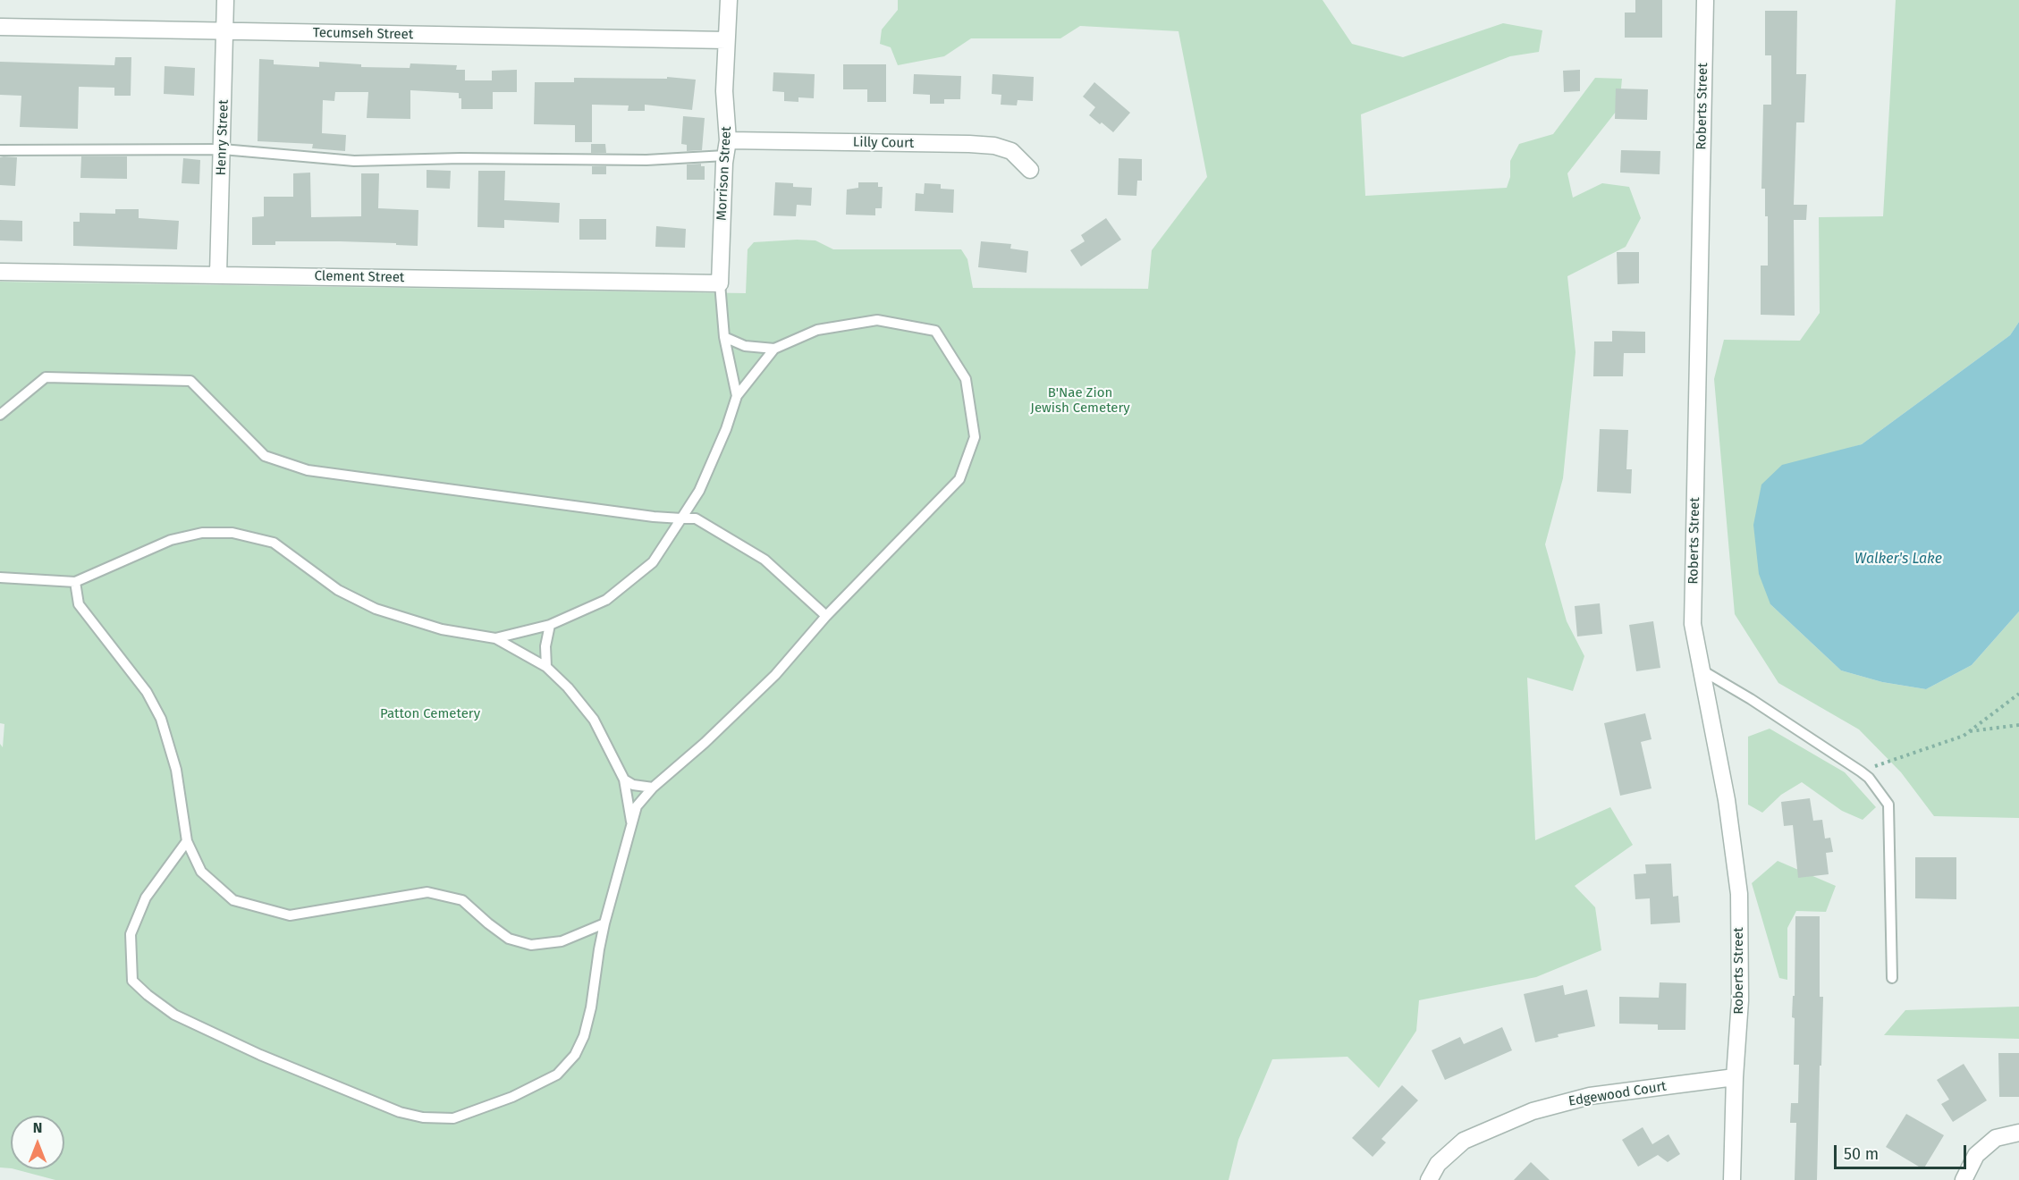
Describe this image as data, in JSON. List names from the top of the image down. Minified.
{"streets":{"street":["Tecumseh Street","Roberts Street","Henry Street","Lilly Court","Morrison Street","Clement Street","Edgewood Court"]},"crossings":[["Tecumseh Street","Henry Street"],["Tecumseh Street","Morrison Street"],["Roberts Street","Edgewood Court"],["Henry Street","Clement Street"],["Lilly Court","Morrison Street"],["Morrison Street","Clement Street"]],"water":["Walker's Lake"],"parks":["B'Nae Zion Jewish Cemetery","Patton Cemetery"],"scale_bar":"50 m","north":"top"}
